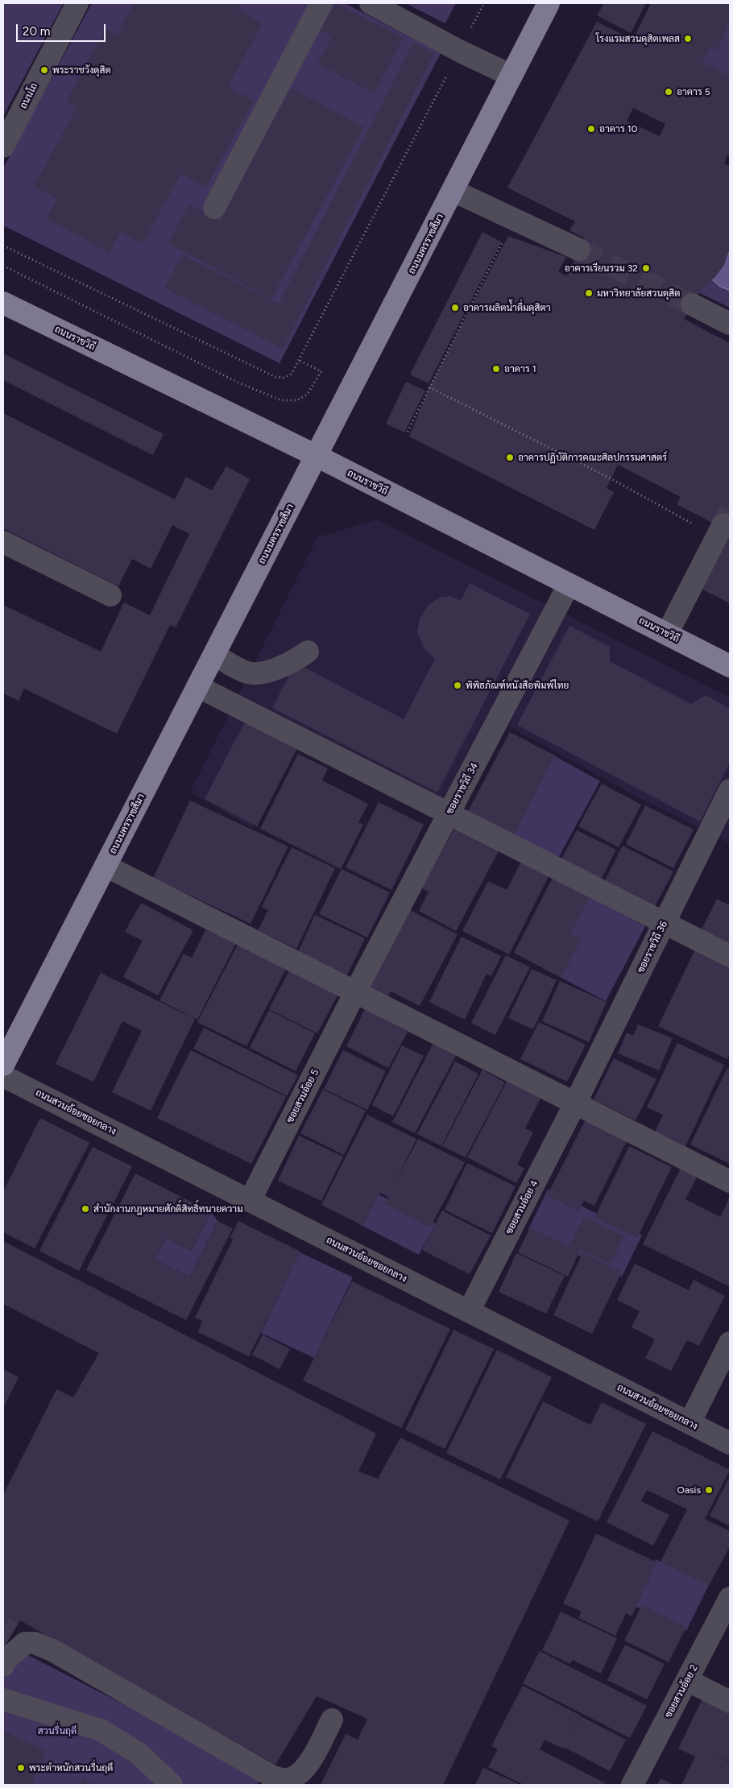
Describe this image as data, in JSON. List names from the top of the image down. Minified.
{"streets":{"main road":["ถนนนครราชสีมา","ถนนราชวิถี"],"street":["ถนนโถ","ซอยราชวิถี 34","ซอยราชวิถี 36","ซอยสวนอ้อย 5","ถนนสวนอ้อยซอยกลาง","ซอยสวนอ้อย 4","ซอยสวนอ้อย 2"]},"crossings":[["ถนนนครราชสีมา","ถนนราชวิถี"],["ถนนราชวิถี","ซอยราชวิถี 34"],["ซอยราชวิถี 34","ซอยสวนอ้อย 5"],["ซอยราชวิถี 36","ซอยสวนอ้อย 4"],["ซอยสวนอ้อย 5","ถนนสวนอ้อยซอยกลาง"],["ถนนสวนอ้อยซอยกลาง","ซอยสวนอ้อย 4"]],"parks":["สวนรื่นฤดี"],"places":["โรงแรมสวนดุสิตเพลส","พระราชวังดุสิต","อาคาร 5","อาคาร 10","อาคารเรียนรวม 32","มหาวิทยาลัยสวนดุสิต","อาคารผลิตน้ำดื่มดุสิตา","อาคาร 1","อาคารปฏิบัติการคณะศิลปกรรมศาสตร์","พิพิธภัณฑ์หนังสือพิมพ์ไทย","สำนักงานกฎหมายศักดิ์สิทธิ์ทนายความ","Oasis","พระตำหนักสวนรื่นฤดี"],"scale_bar":"20 m"}
